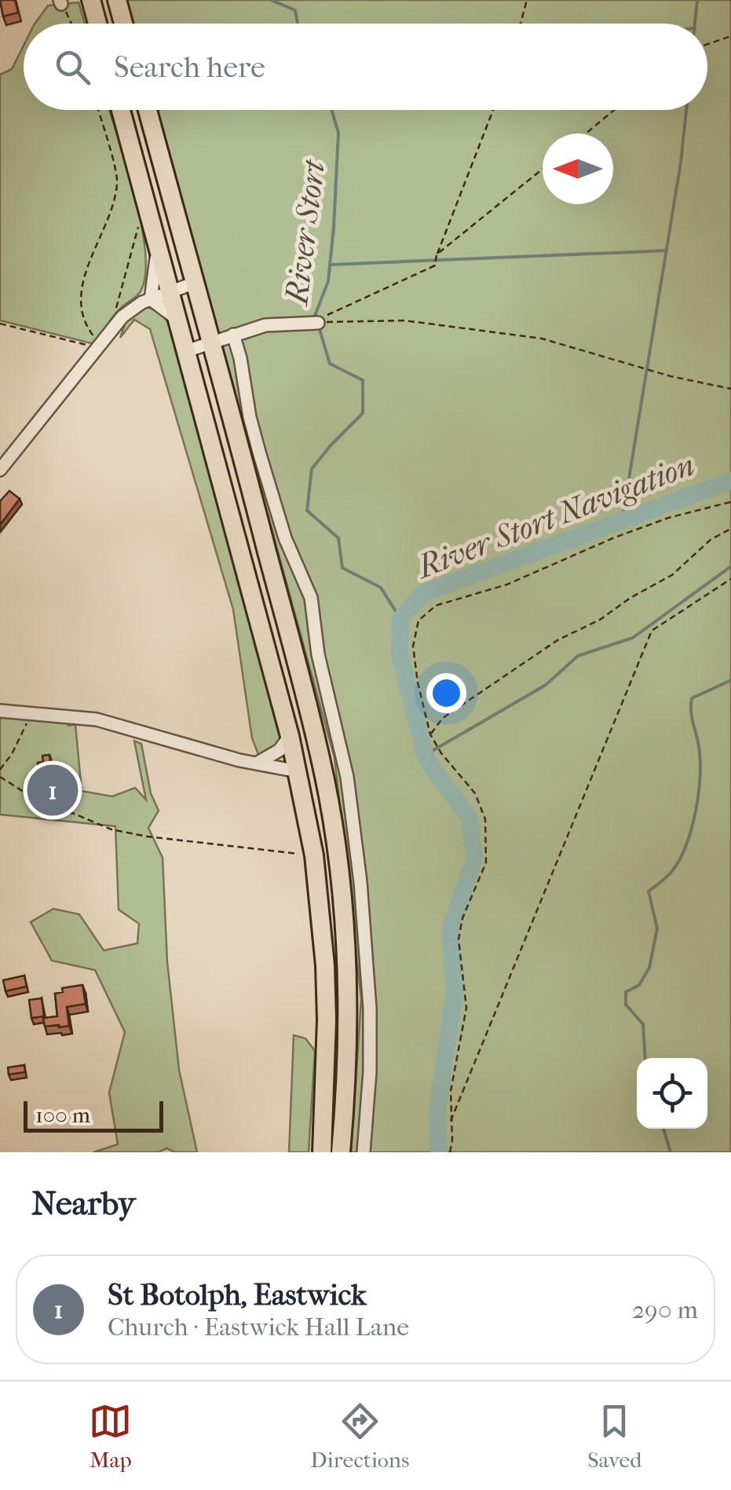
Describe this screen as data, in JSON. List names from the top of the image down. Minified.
{"water":["River Stort","River Stort Navigation"],"scale_bar":"100 m","north":"left","page":{"search":"Search here","pins":"1","scale":"100 m","heading":"Nearby","list":[{"mark":"1","name":"St Botolph, Eastwick","note":"Church · Eastwick Hall Lane","value":"290 m"}],"nav":["Map","Directions","Saved"]}}
